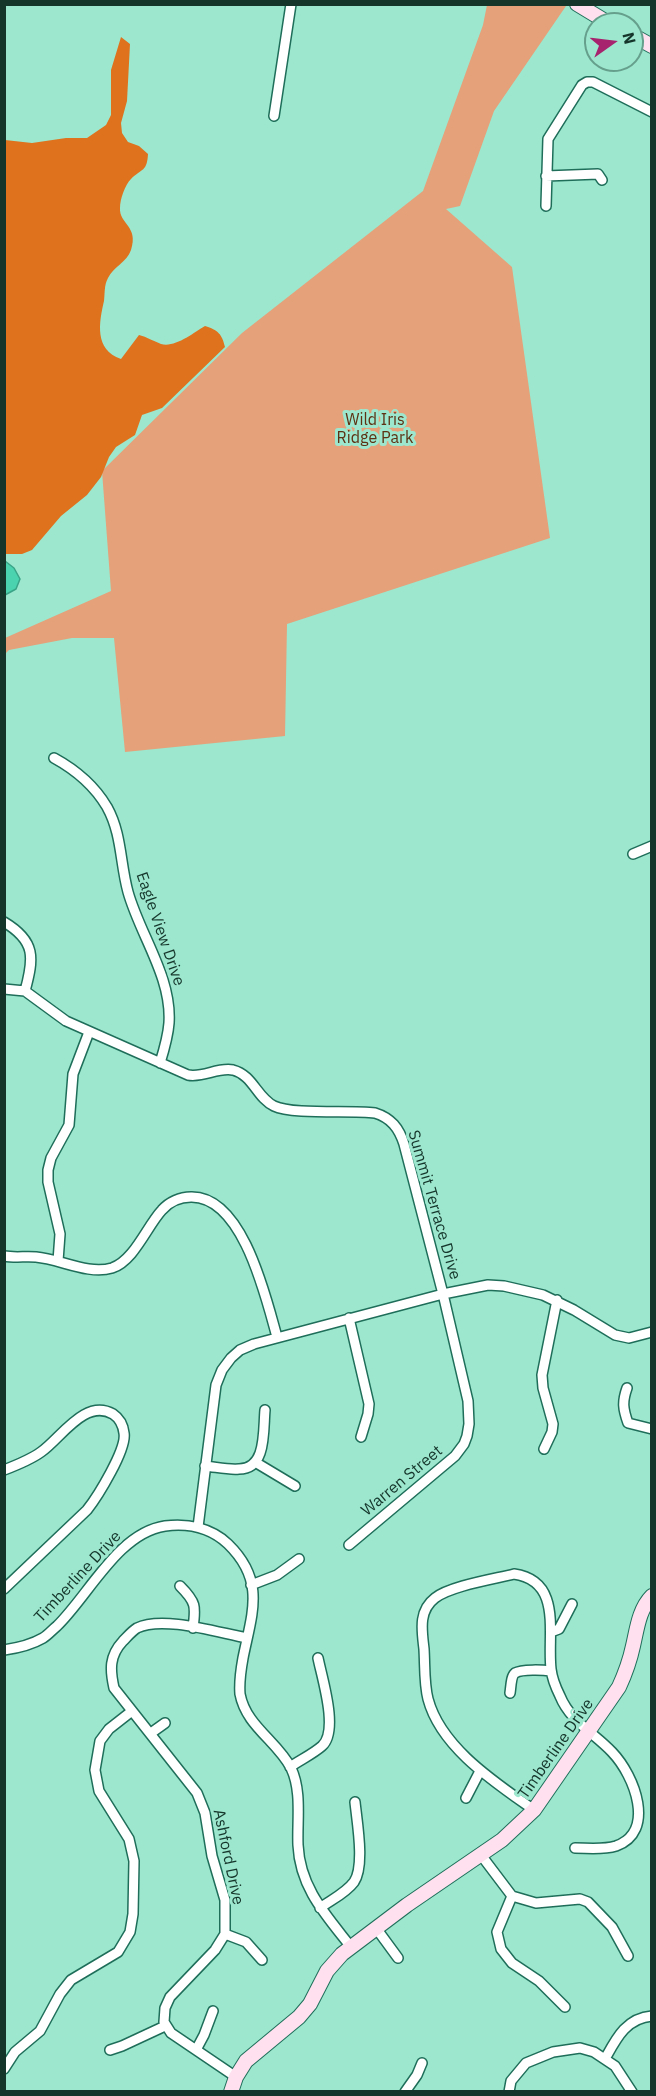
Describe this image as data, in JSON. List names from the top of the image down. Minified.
{"streets":{"street":["Eagle View Drive","Summit Terrace Drive","Warren Street","Timberline Drive","Ashford Drive"]},"crossings":[["Eagle View Drive","Summit Terrace Drive"],["Summit Terrace Drive","Warren Street"],["Timberline Drive","Ashford Drive"]],"parks":["Wild Iris Ridge Park"],"north":"right"}
